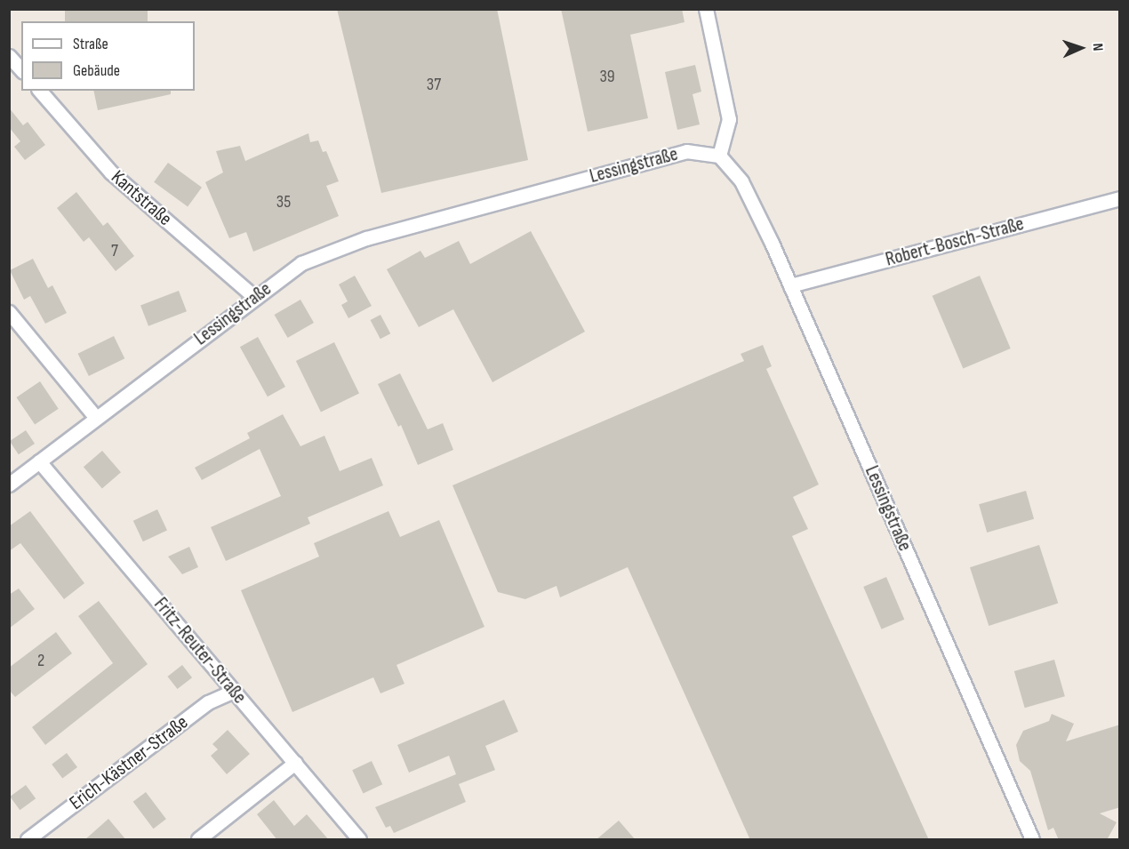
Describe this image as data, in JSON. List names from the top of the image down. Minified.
{"streets":{"street":["Lessingstraße","Kantstraße","Robert-Bosch-Straße","Fritz-Reuter-Straße","Erich-Kästner-Straße"]},"crossings":[["Lessingstraße","Kantstraße"],["Lessingstraße","Robert-Bosch-Straße"],["Lessingstraße","Fritz-Reuter-Straße"],["Fritz-Reuter-Straße","Erich-Kästner-Straße"]],"house_numbers":["39","37","35","7","2"],"legend":["Straße","Gebäude"],"north":"right"}
